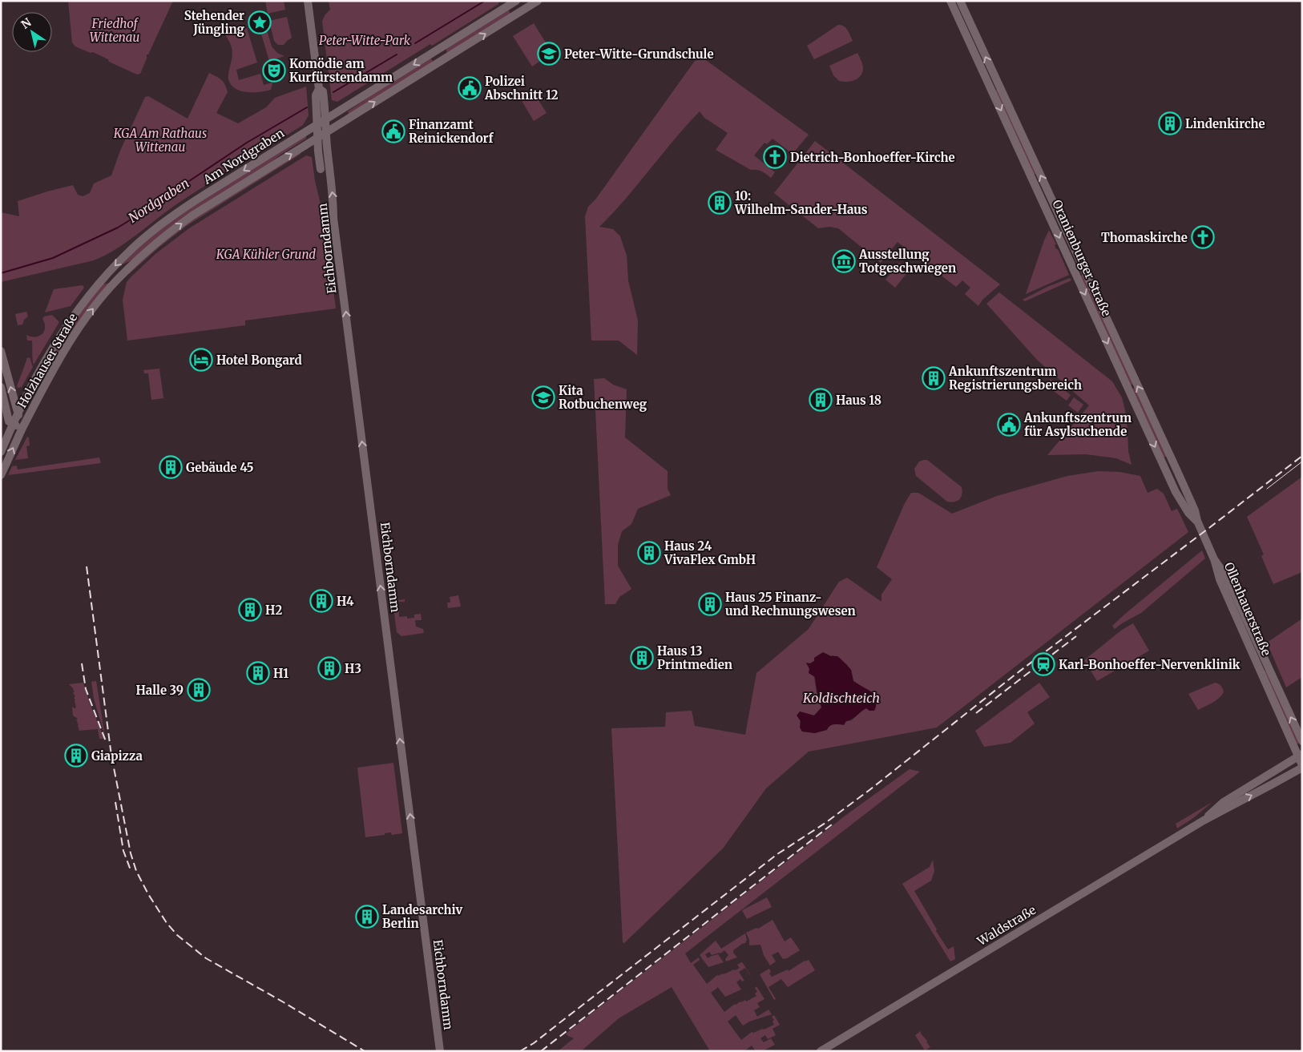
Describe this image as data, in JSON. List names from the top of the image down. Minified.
{"streets":{"main road":["Am Nordgraben","Eichborndamm","Oranienburger Straße","Holzhauser Straße","Ollenhauerstraße","Waldstraße"]},"crossings":[["Am Nordgraben","Eichborndamm"],["Am Nordgraben","Holzhauser Straße"],["Oranienburger Straße","Ollenhauerstraße"],["Ollenhauerstraße","Waldstraße"]],"one_way":["Eichborndamm"],"water":["Nordgraben","Koldischteich"],"parks":["Friedhof Wittenau","Peter-Witte-Park","KGA Am Rathaus Wittenau","KGA Kühler Grund"],"places":{"place":["Stehender Jüngling"],"school or university":["Peter-Witte-Grundschule","Kita Rotbuchenweg"],"theatre":["Komödie am Kurfürstendamm"],"public building":["Polizei Abschnitt 12","Finanzamt Reinickendorf","Ankunftszentrum für Asylsuchende"],"building":["Lindenkirche","10: Wilhelm-Sander-Haus","Ankunftszentrum Registrierungsbereich","Haus 18","Gebäude 45","Haus 24 VivaFlex GmbH","H4","Haus 25 Finanz- und Rechnungswesen","H2","Haus 13 Printmedien","H3","H1","Halle 39","Giapizza","Landesarchiv Berlin"],"church":["Dietrich-Bonhoeffer-Kirche","Thomaskirche"],"museum":["Ausstellung Totgeschwiegen"],"hotel":["Hotel Bongard"],"station":["Karl-Bonhoeffer-Nervenklinik"]},"north":"top left"}
